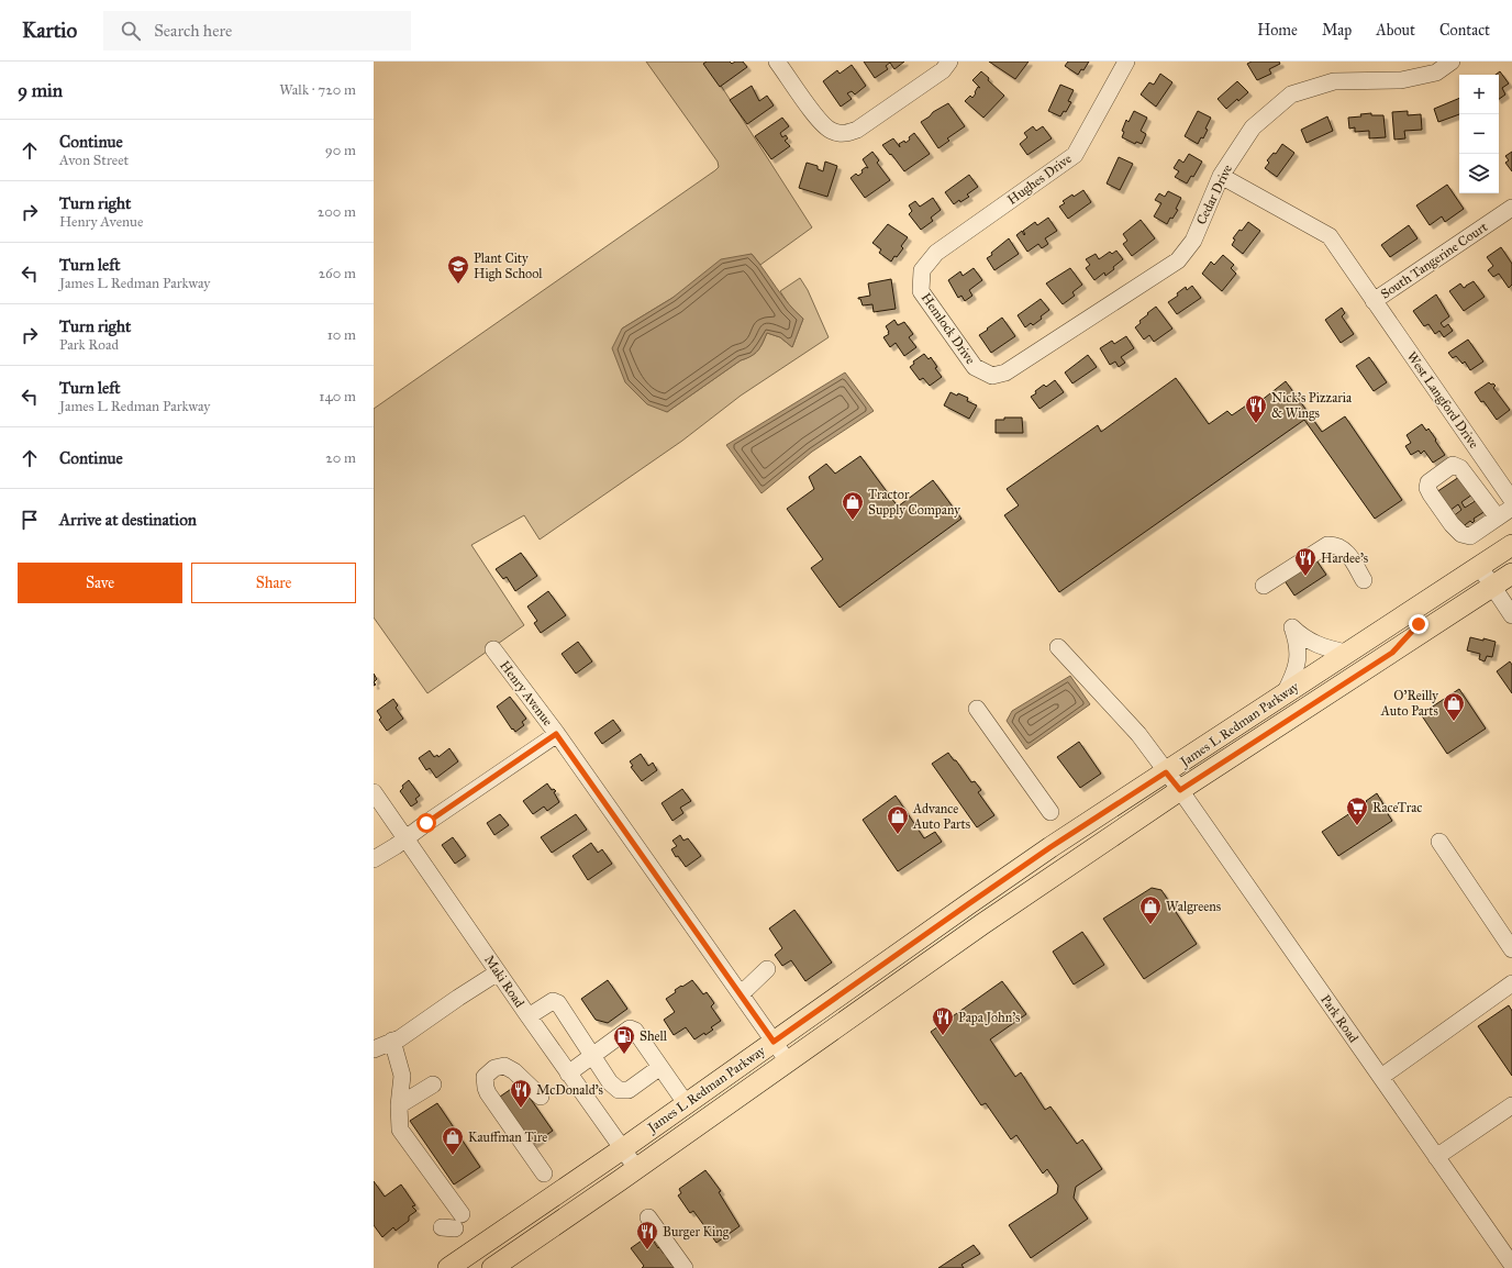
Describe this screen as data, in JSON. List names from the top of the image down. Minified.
{"streets":{"main road":["James L Redman Parkway"],"street":["Hughes Drive","Cedar Drive","South Tangerine Court","Hemlock Drive","West Langford Drive","Henry Avenue","Maki Road","Park Road"]},"crossings":[["Hughes Drive","Hemlock Drive"],["Cedar Drive","South Tangerine Court"],["Cedar Drive","Hemlock Drive"],["South Tangerine Court","West Langford Drive"],["Henry Avenue","James L Redman Parkway"],["James L Redman Parkway","Maki Road"],["James L Redman Parkway","Park Road"]],"places":{"school or university":["Plant City High School"],"restaurant":["Nick's Pizzaria & Wings","Hardee's","Papa John's","McDonald's","Burger King"],"shop":["Tractor Supply Company","O'Reilly Auto Parts","Advance Auto Parts","Walgreens","Kauffman Tire"],"supermarket":["RaceTrac"],"fuel station":["Shell"]},"page":{"header":"Kartio","search":"Search here","nav":["Home","Map","About","Contact"],"heading":["9 min","Walk · 720 m"],"map_buttons":["+","−"],"list":[["Continue","Avon Street","90 m"],["Turn right","Henry Avenue","200 m"],["Turn left","James L Redman Parkway","260 m"],["Turn right","Park Road","10 m"],["Turn left","James L Redman Parkway","140 m"],["Continue","20 m"],"Arrive at destination"],"buttons":["Save","Share"]}}
